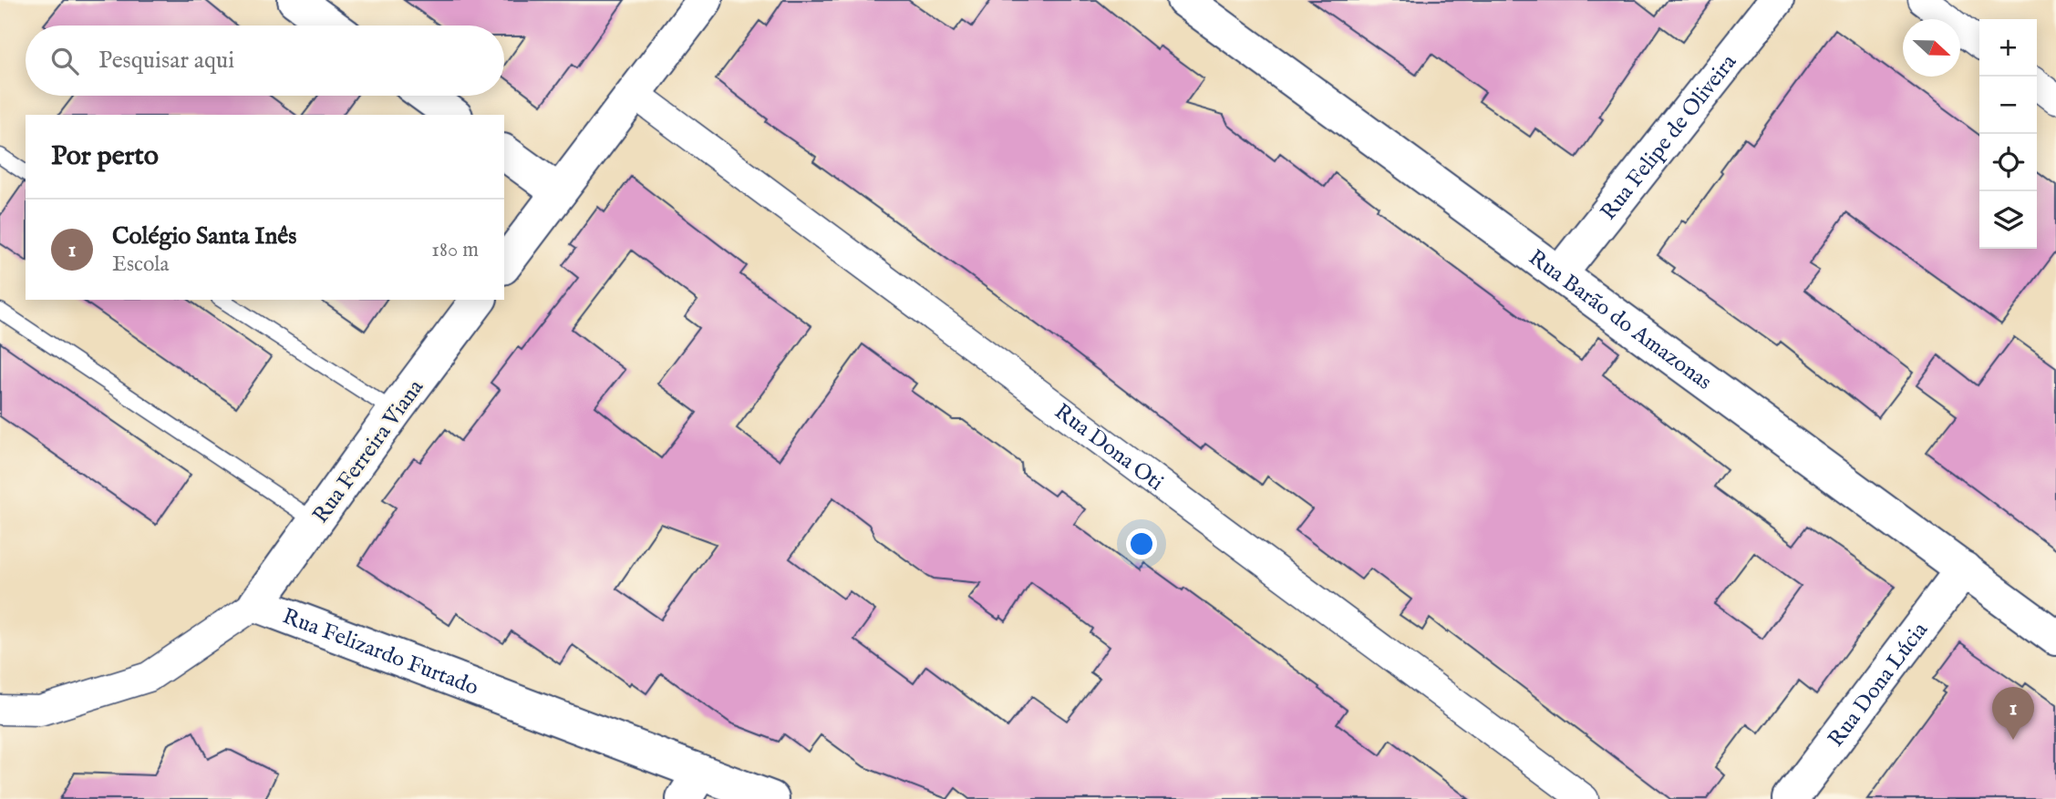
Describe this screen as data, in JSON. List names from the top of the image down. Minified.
{"streets":{"street":["Rua Felipe de Oliveira","Rua Barão do Amazonas","Rua Dona Oti","Rua Ferreira Viana","Rua Felizardo Furtado","Rua Dona Lúcia"]},"crossings":[["Rua Felipe de Oliveira","Rua Barão do Amazonas"],["Rua Barão do Amazonas","Rua Dona Lúcia"],["Rua Ferreira Viana","Rua Felizardo Furtado"]],"north":"right","page":{"map_buttons":["+","−"],"search":"Pesquisar aqui","heading":"Por perto","list":[{"mark":"1","name":"Colégio Santa Inês","note":"Escola","value":"180 m"}],"pins":"1"}}
